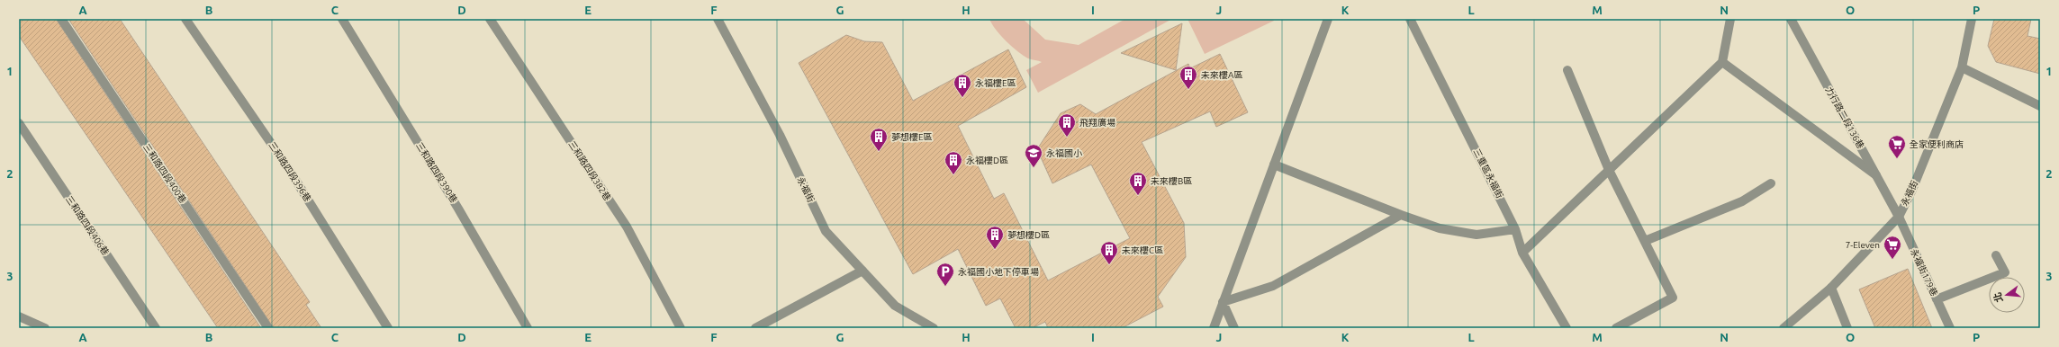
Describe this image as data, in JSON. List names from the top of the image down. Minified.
{"streets":{"street":["力行路二段136巷","三和路四段382巷","三和路四段396巷","三和路四段390巷","三和路四段400巷","三重區永福街","永福街","三和路四段406巷","永福街179巷"]},"crossings":[["力行路二段136巷","永福街"],["力行路二段136巷","永福街179巷"],["永福街","永福街179巷"]],"places":{"building":["未來樓A區","永福樓E區","飛翔廣場","夢想樓E區","永福樓D區","未來樓B區","夢想樓D區","未來樓C區"],"supermarket":["全家便利商店","7-Eleven"],"school or university":["永福國小"],"parking":["永福國小地下停車場"]},"north":"left","grid":{"columns":["A","B","C","D","E","F","G","H","I","J","K","L","M","N","O","P"],"rows":["1","2","3"]}}
